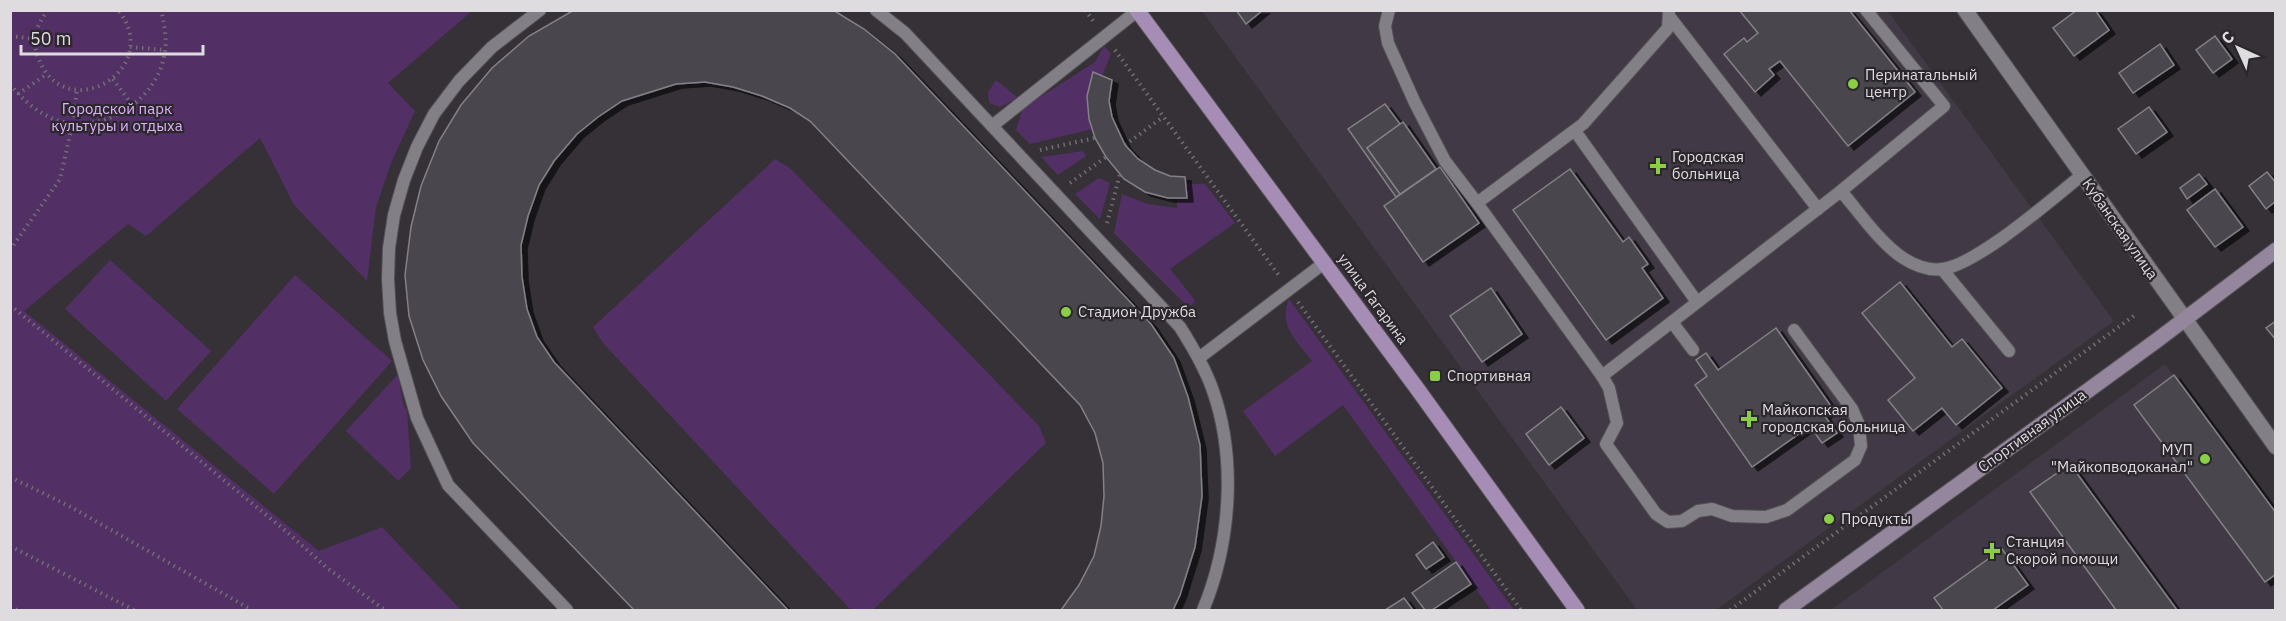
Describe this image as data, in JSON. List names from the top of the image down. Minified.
{"streets":{"main road":["улица Гагарина","Спортивная улица"],"street":["Кубанская улица"]},"crossings":[["Кубанская улица","Спортивная улица"]],"parks":["Городской парк культуры и отдыха"],"places":{"other":["Перинатальный центр","Стадион Дружба","МУП \"Майкопводоканал\"","Продукты"],"health":["Городская больница","Майкопская городская больница","Станция Скорой помощи"],"transit":["Спортивная"]},"scale_bar":"50 m","north":"top left"}
